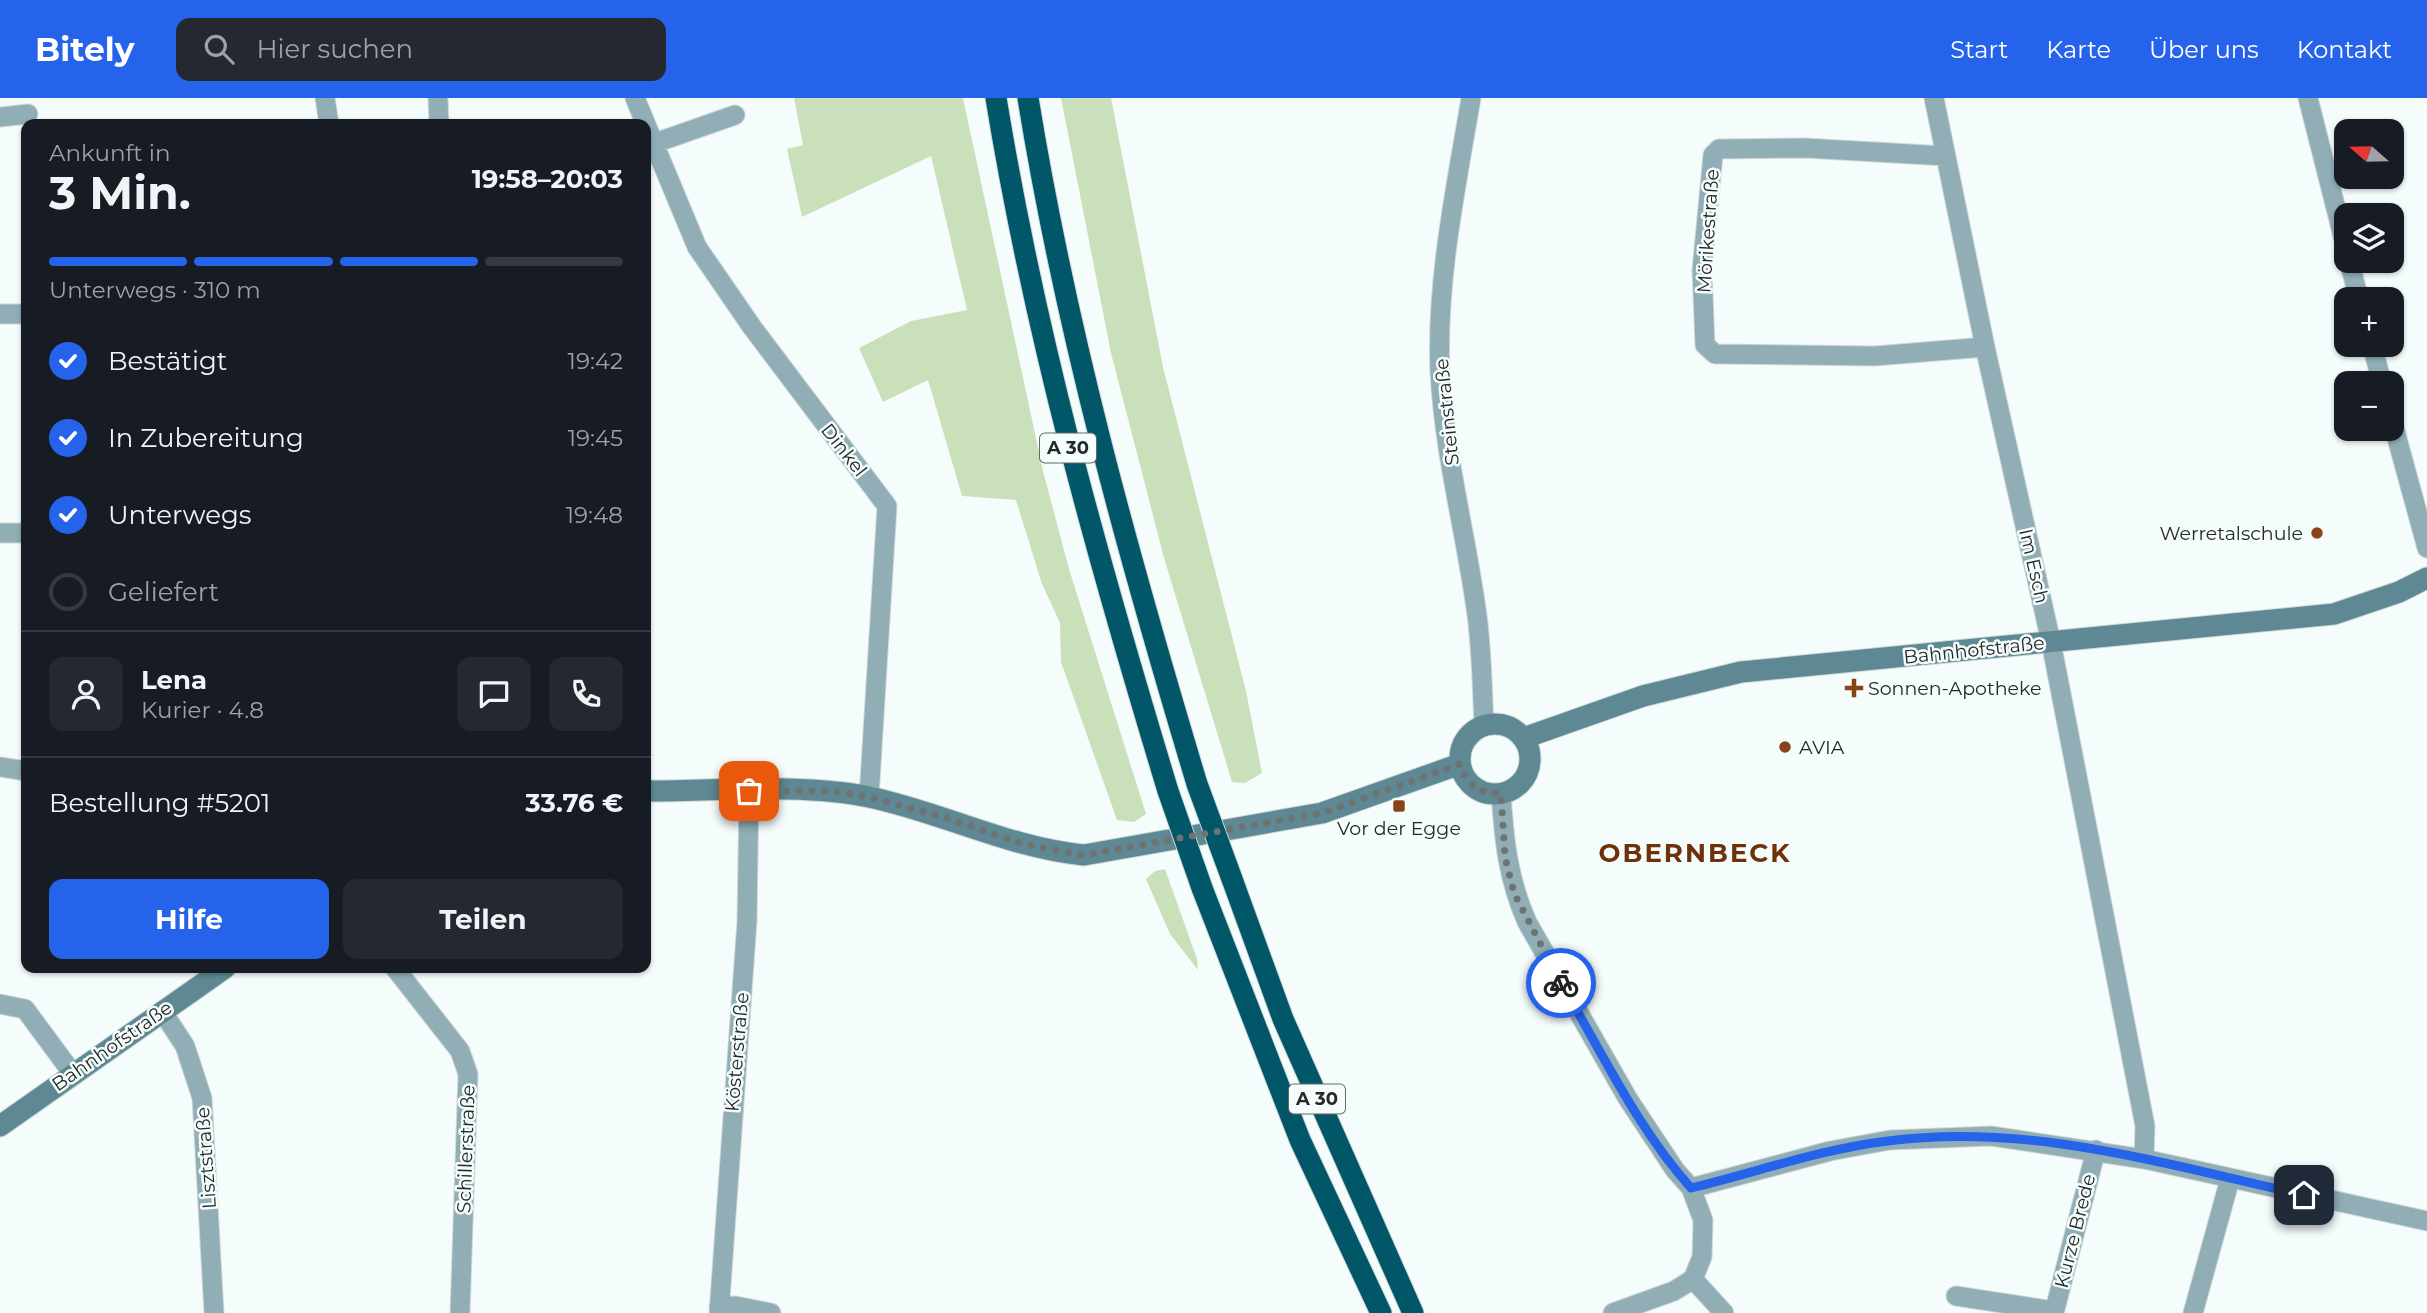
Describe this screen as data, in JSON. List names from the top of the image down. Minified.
{"streets":{"highway":["A 30"],"street":["Mörikestraße","Steinstraße","Dinkel","Im Esch","Bahnhofstraße","Kösterstraße","Schillerstraße","Lisztstraße","Kurze Brede"]},"crossings":[["Mörikestraße","Im Esch"],["Steinstraße","Bahnhofstraße"],["Im Esch","Bahnhofstraße"],["Bahnhofstraße","Lisztstraße"]],"districts":["OBERNBECK"],"places":{"other":["Werretalschule","AVIA"],"health":["Sonnen-Apotheke"],"transit":["Vor der Egge"]},"north":"left","page":{"header":"Bitely","search":"Hier suchen","nav":["Start","Karte","Über uns","Kontakt"],"map_buttons":["+","−"],"heading":["3 Min.","Ankunft in","19:58–20:03"],"panel":["Lena","Kurier · 4.8","Bestellung #5201","33.76 €"],"bar":"Unterwegs · 310 m","list":[["Bestätigt","19:42"],["In Zubereitung","19:45"],["Unterwegs","19:48"],"Geliefert"],"buttons":["Hilfe","Teilen"]}}
